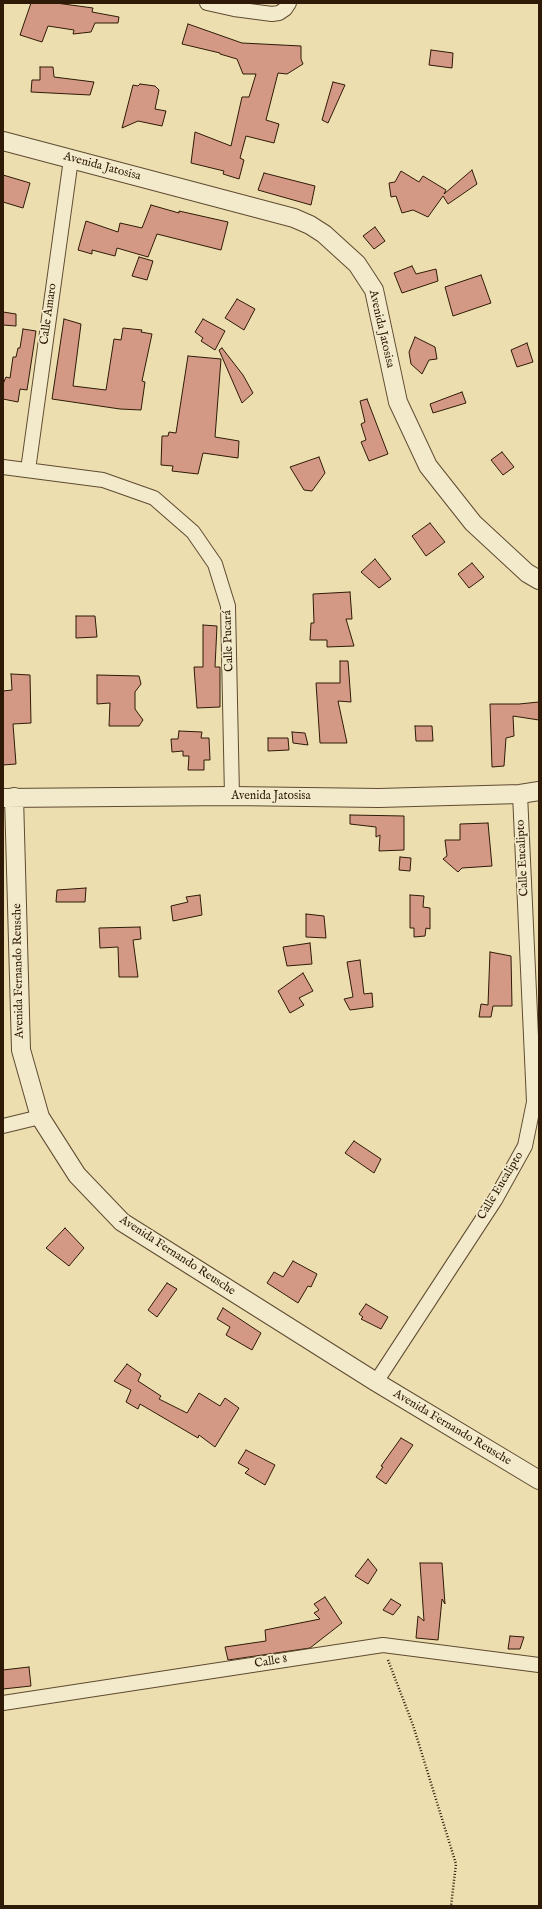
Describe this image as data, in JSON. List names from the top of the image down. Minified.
{"streets":{"street":["Avenida Jatosisa","Calle Amaro","Calle Pucará","Calle Eucalipto","Avenida Fernando Reusche","Calle 8"]},"crossings":[["Avenida Jatosisa","Calle Amaro"],["Avenida Jatosisa","Calle Pucará"],["Avenida Jatosisa","Calle Eucalipto"],["Avenida Jatosisa","Avenida Fernando Reusche"],["Calle Amaro","Calle Pucará"],["Calle Eucalipto","Avenida Fernando Reusche"]]}
